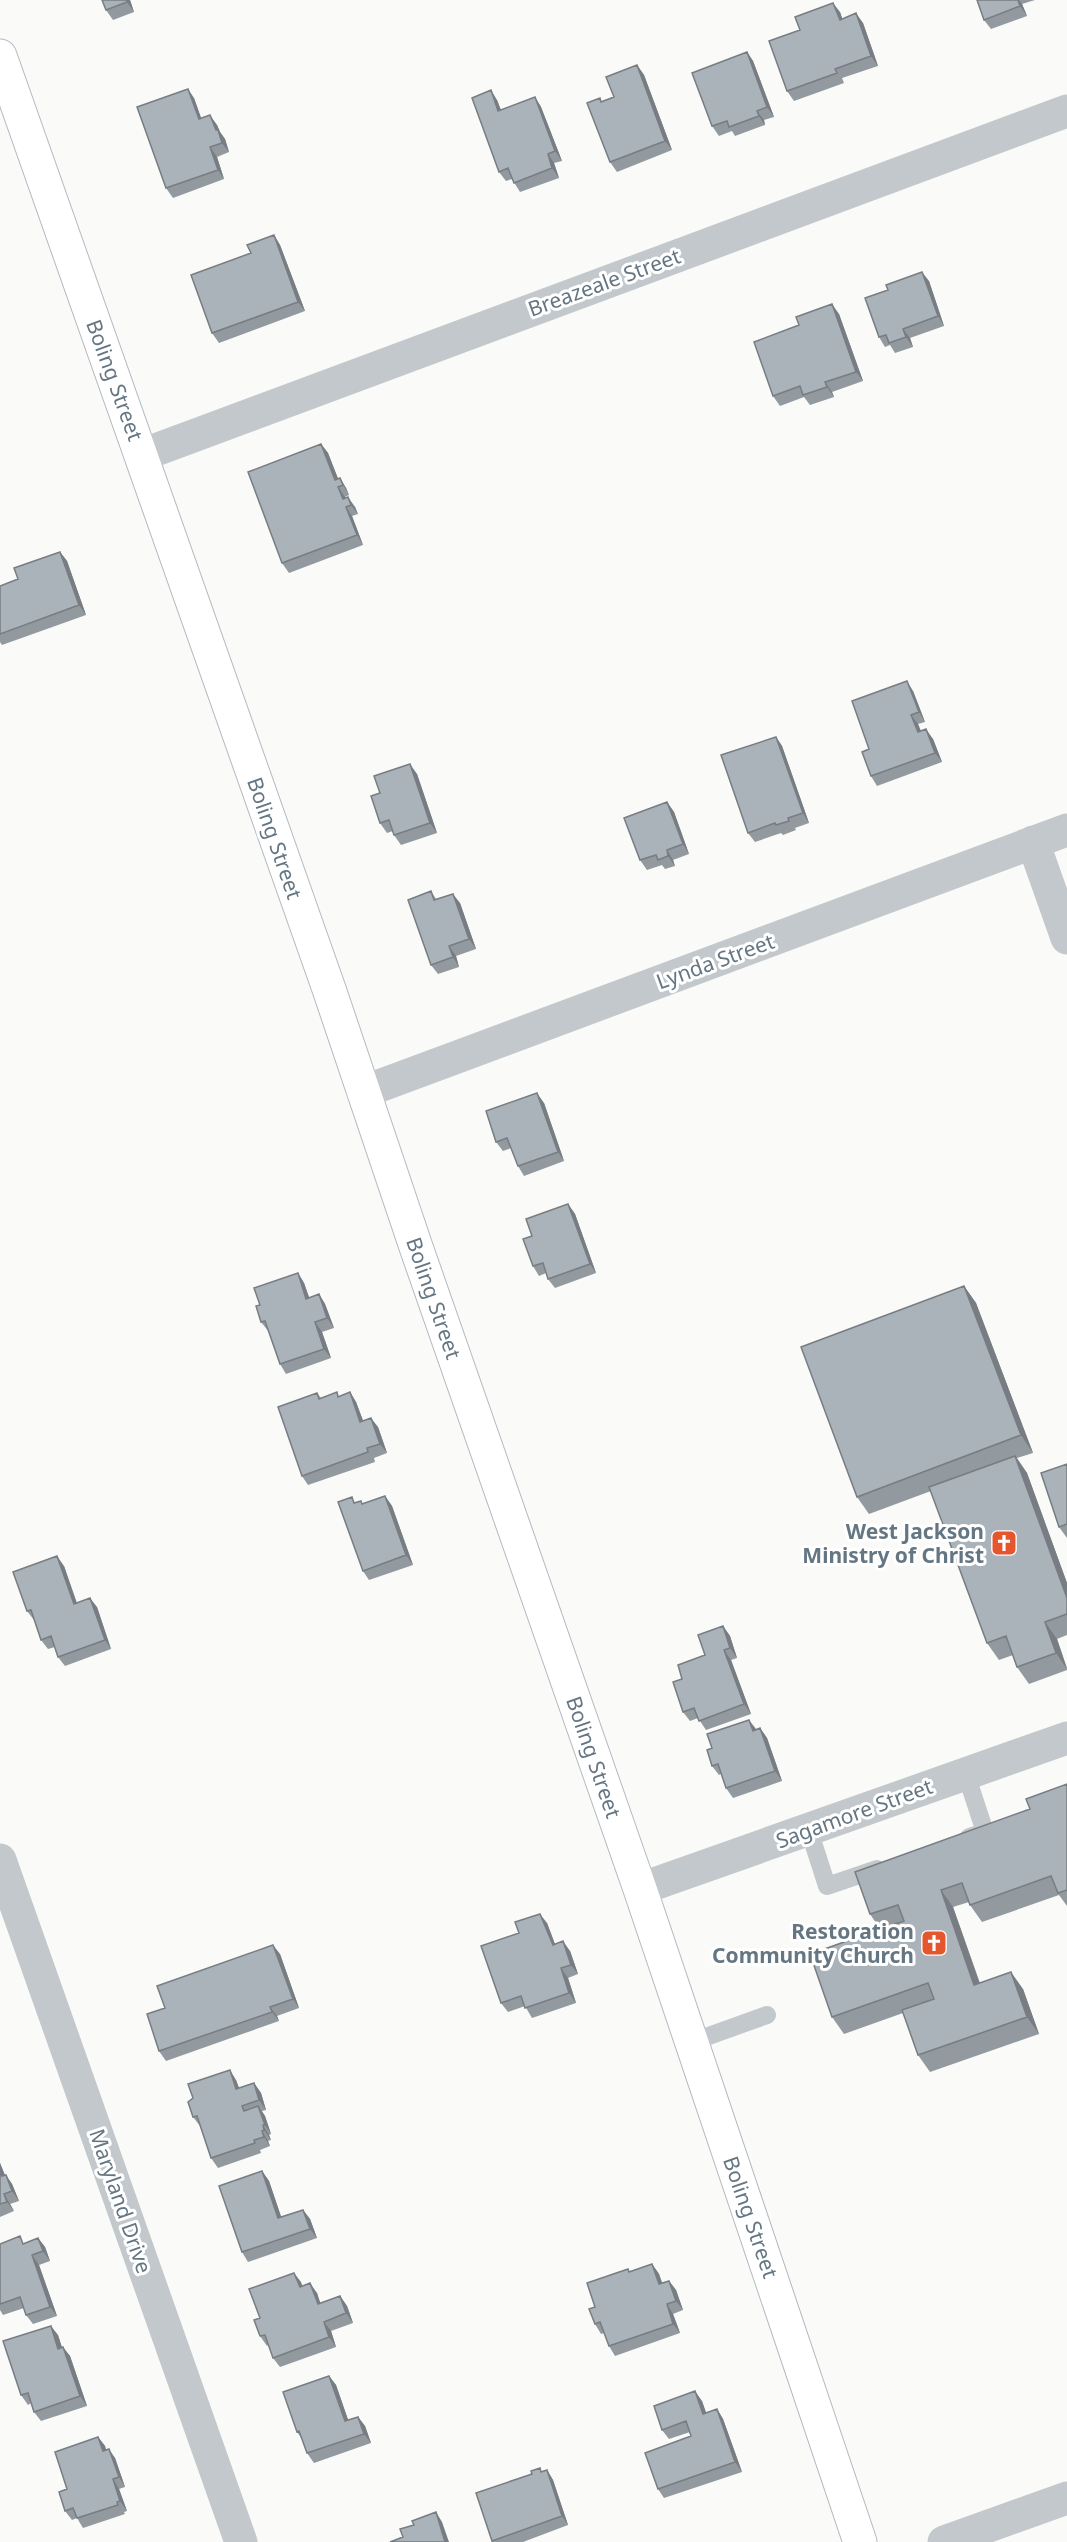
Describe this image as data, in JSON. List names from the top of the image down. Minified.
{"streets":{"street":["Breazeale Street","Boling Street","Lynda Street","Sagamore Street","Maryland Drive"]},"crossings":[["Breazeale Street","Boling Street"],["Boling Street","Lynda Street"],["Boling Street","Sagamore Street"]],"places":{"church":["West Jackson Ministry of Christ","Restoration Community Church"]}}
